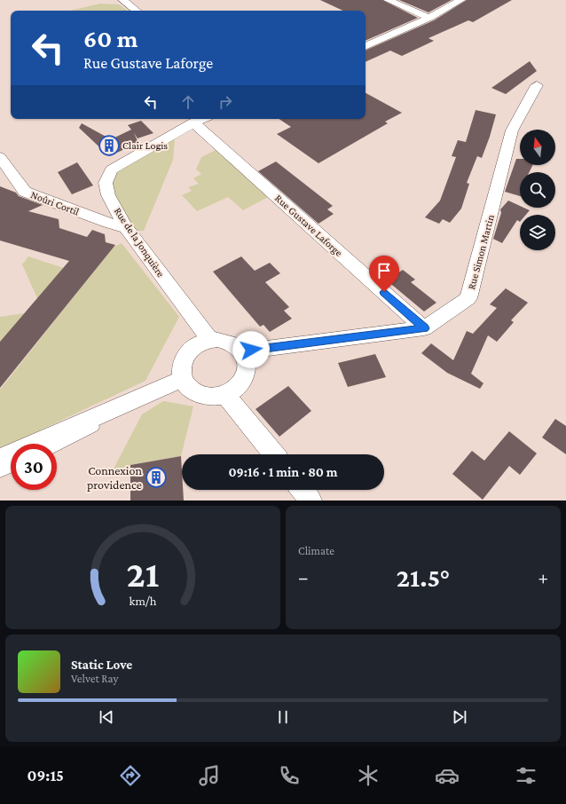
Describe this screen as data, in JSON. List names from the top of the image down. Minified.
{"streets":{"street":["Noûri Cortil","Rue Gustave Laforge","Rue de la Jonquière","Rue Simon Martin"]},"crossings":[["Noûri Cortil","Rue de la Jonquière"],["Rue Gustave Laforge","Rue de la Jonquière"],["Rue Gustave Laforge","Rue Simon Martin"],["Rue de la Jonquière","Rue Simon Martin"]],"places":{"building":["Clair Logis","Connexion providence"]},"north":"top","page":{"turn":["60 m","Rue Gustave Laforge"],"limit":"30","trip":"09:16 · 1 min · 80 m","tile":"Climate","heat":["−","21.5°","+"],"song":["Static Love","Velvet Ray"],"tabs":"09:15","gauge":["21","km/h"]}}
